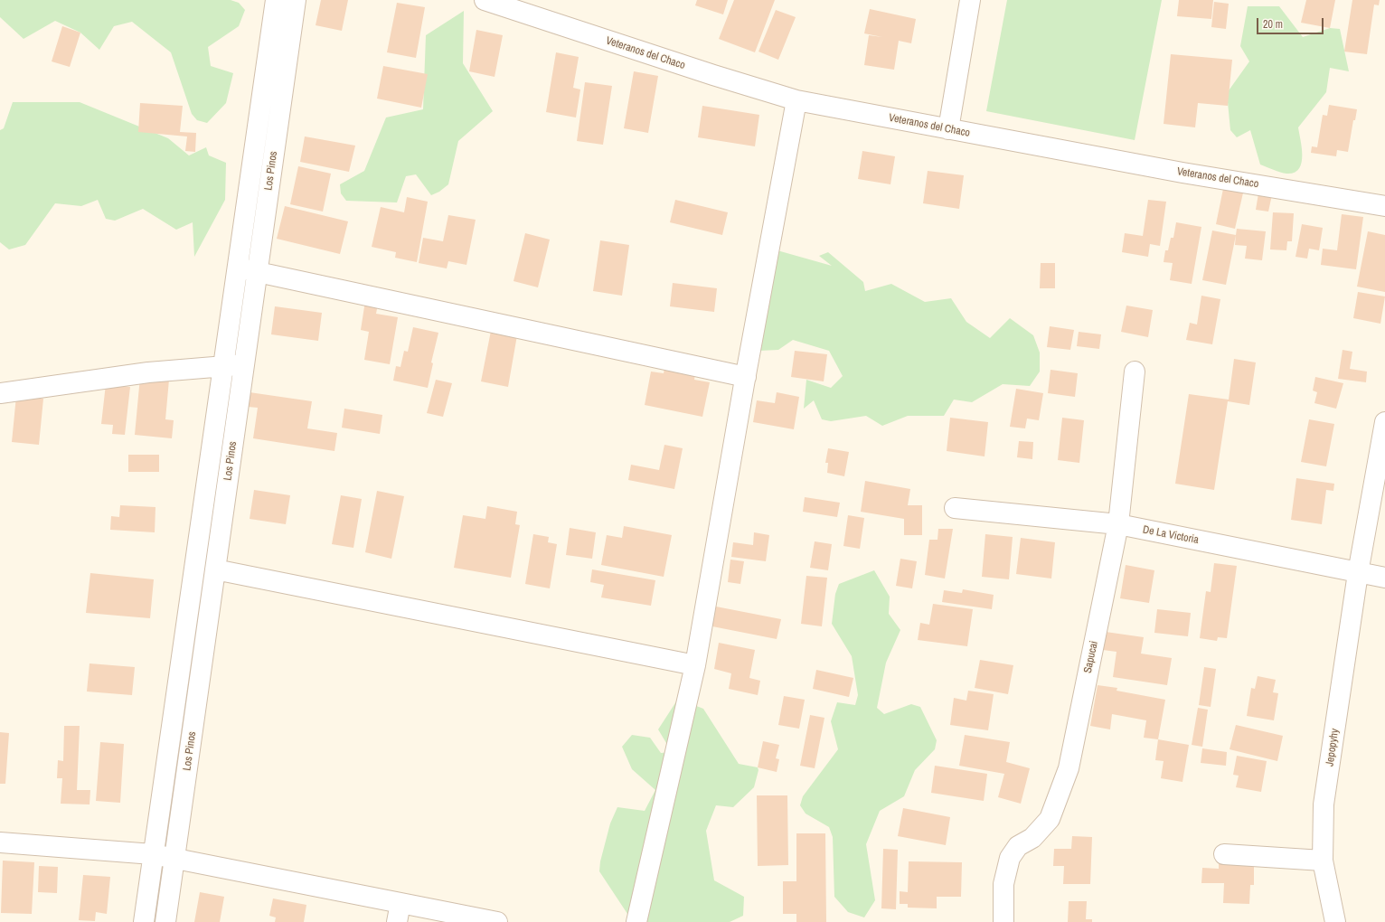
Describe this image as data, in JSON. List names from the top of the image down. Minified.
{"streets":{"street":["Veteranos del Chaco","Los Pinos","De La Victoria","Sapucai","Jepopyhy"]},"crossings":[["De La Victoria","Sapucai"],["De La Victoria","Jepopyhy"]],"scale_bar":"20 m"}
